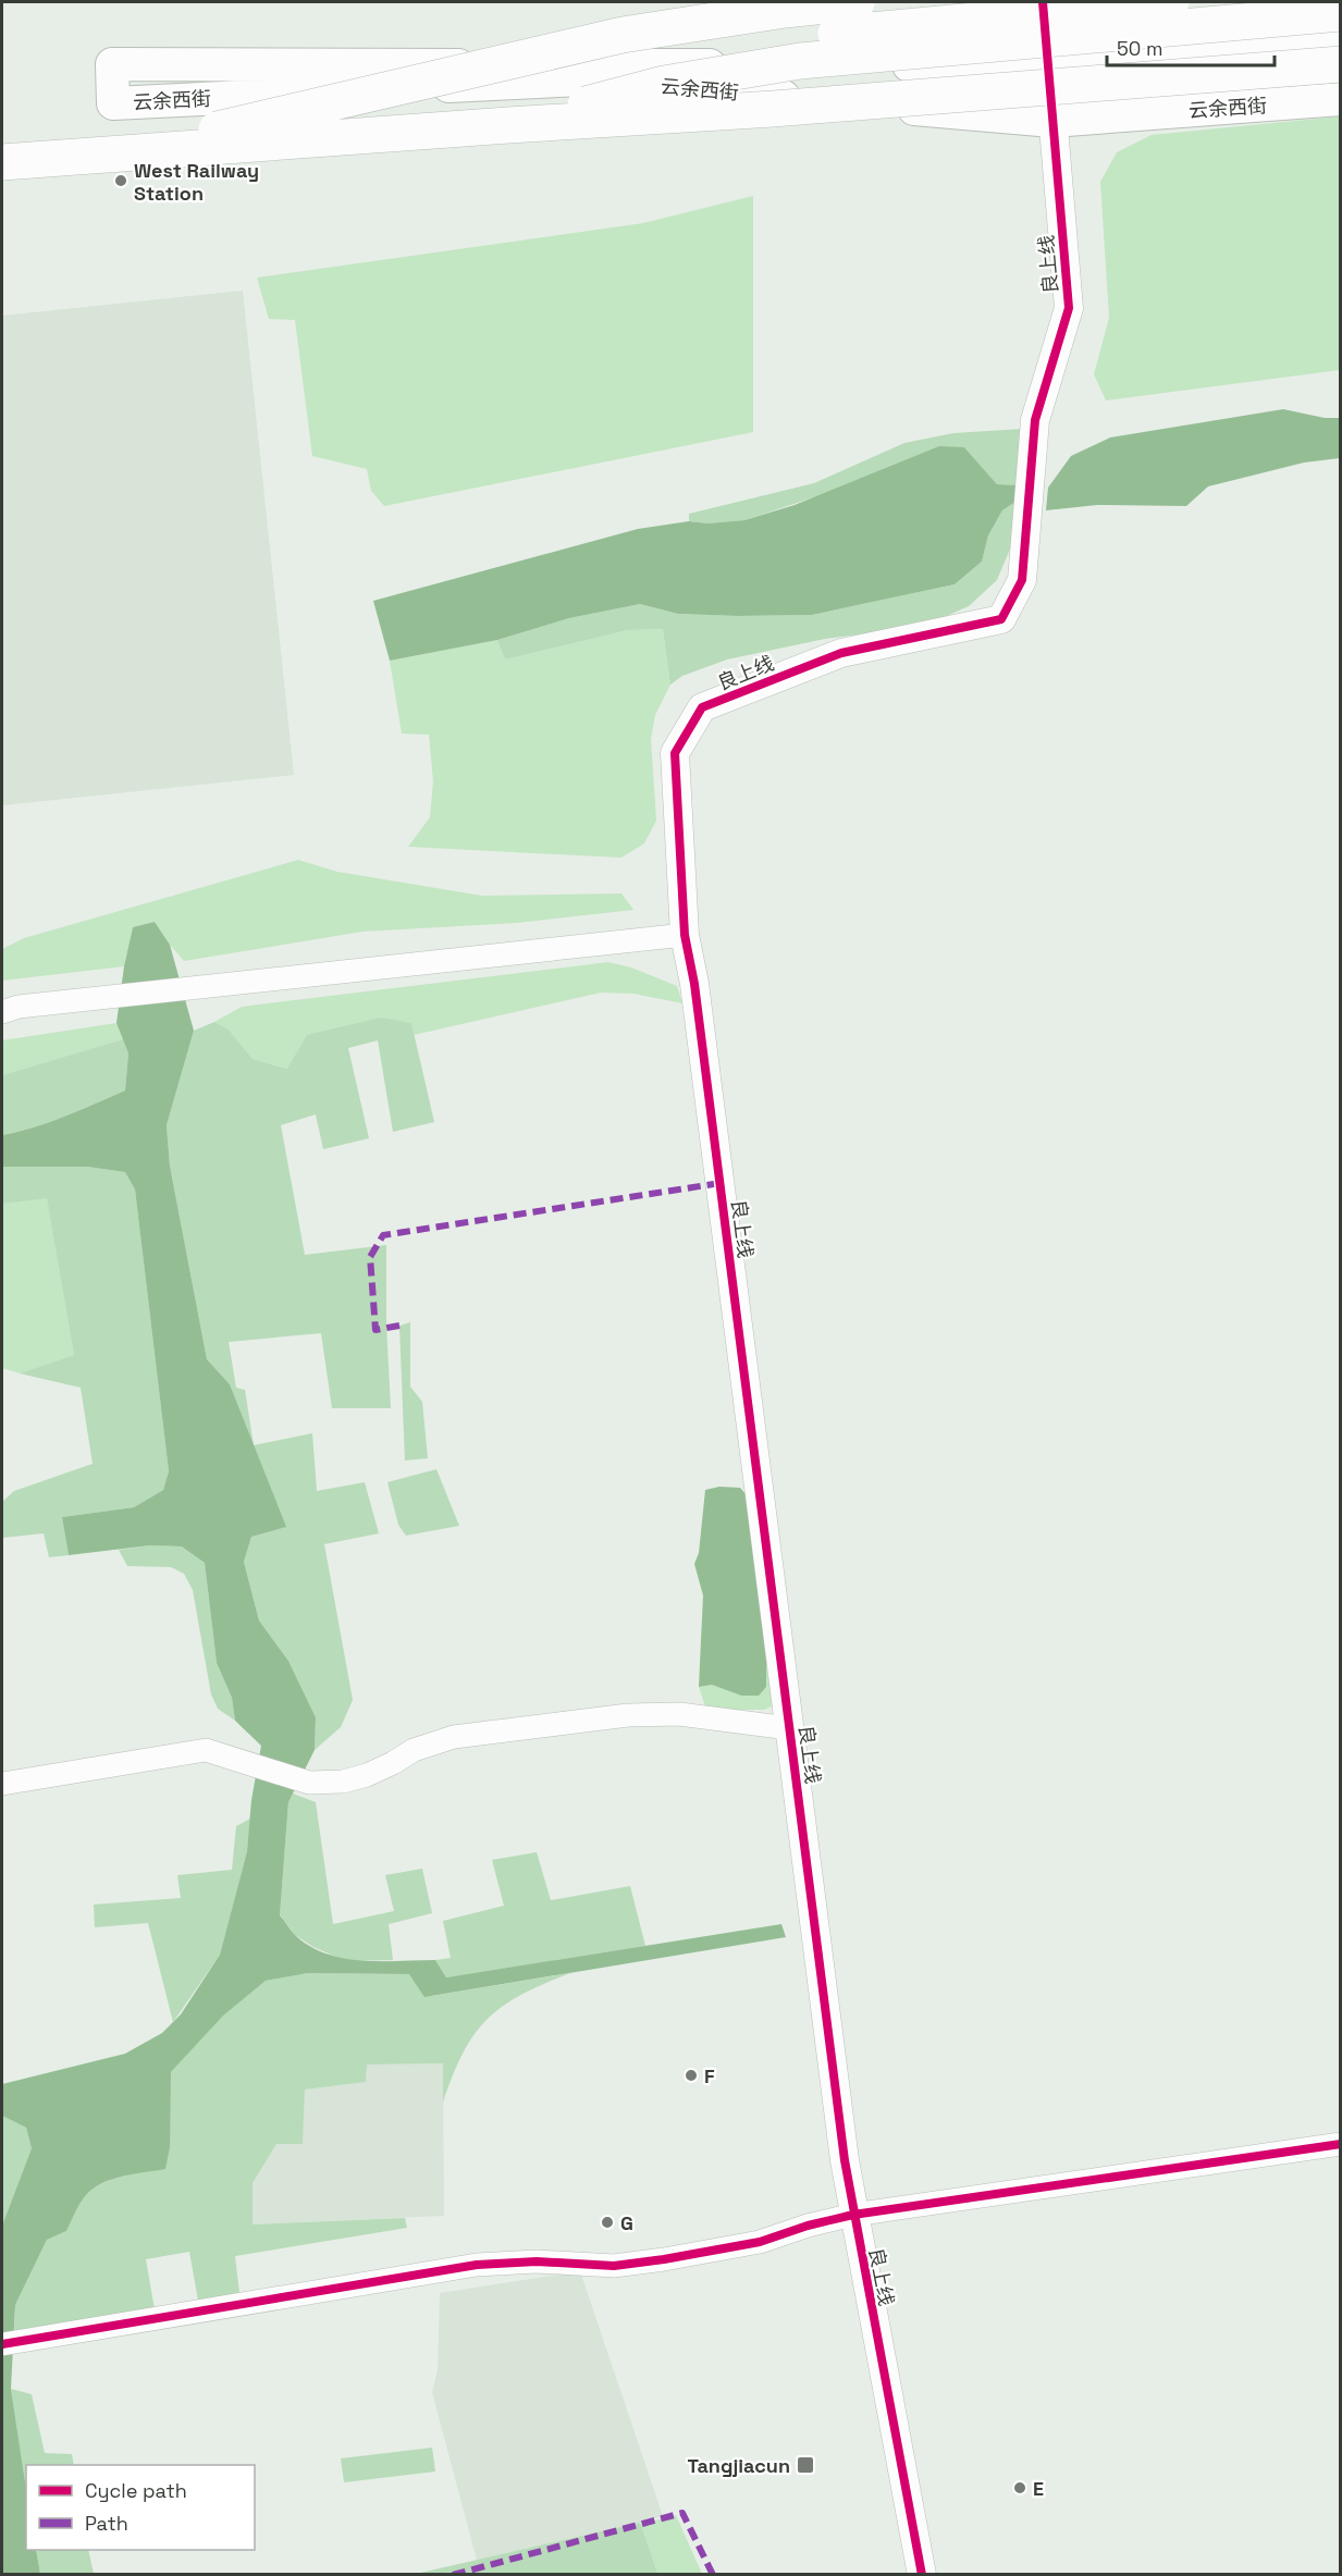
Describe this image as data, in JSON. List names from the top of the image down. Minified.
{"streets":{"main road":["云余西街"],"street":["良上线"]},"crossings":[["云余西街","良上线"]],"places":{"other":["West Railway Station","F","G","E"],"transit":["Tangjiacun"]},"legend":["Cycle path","Path"],"scale_bar":"50 m"}
